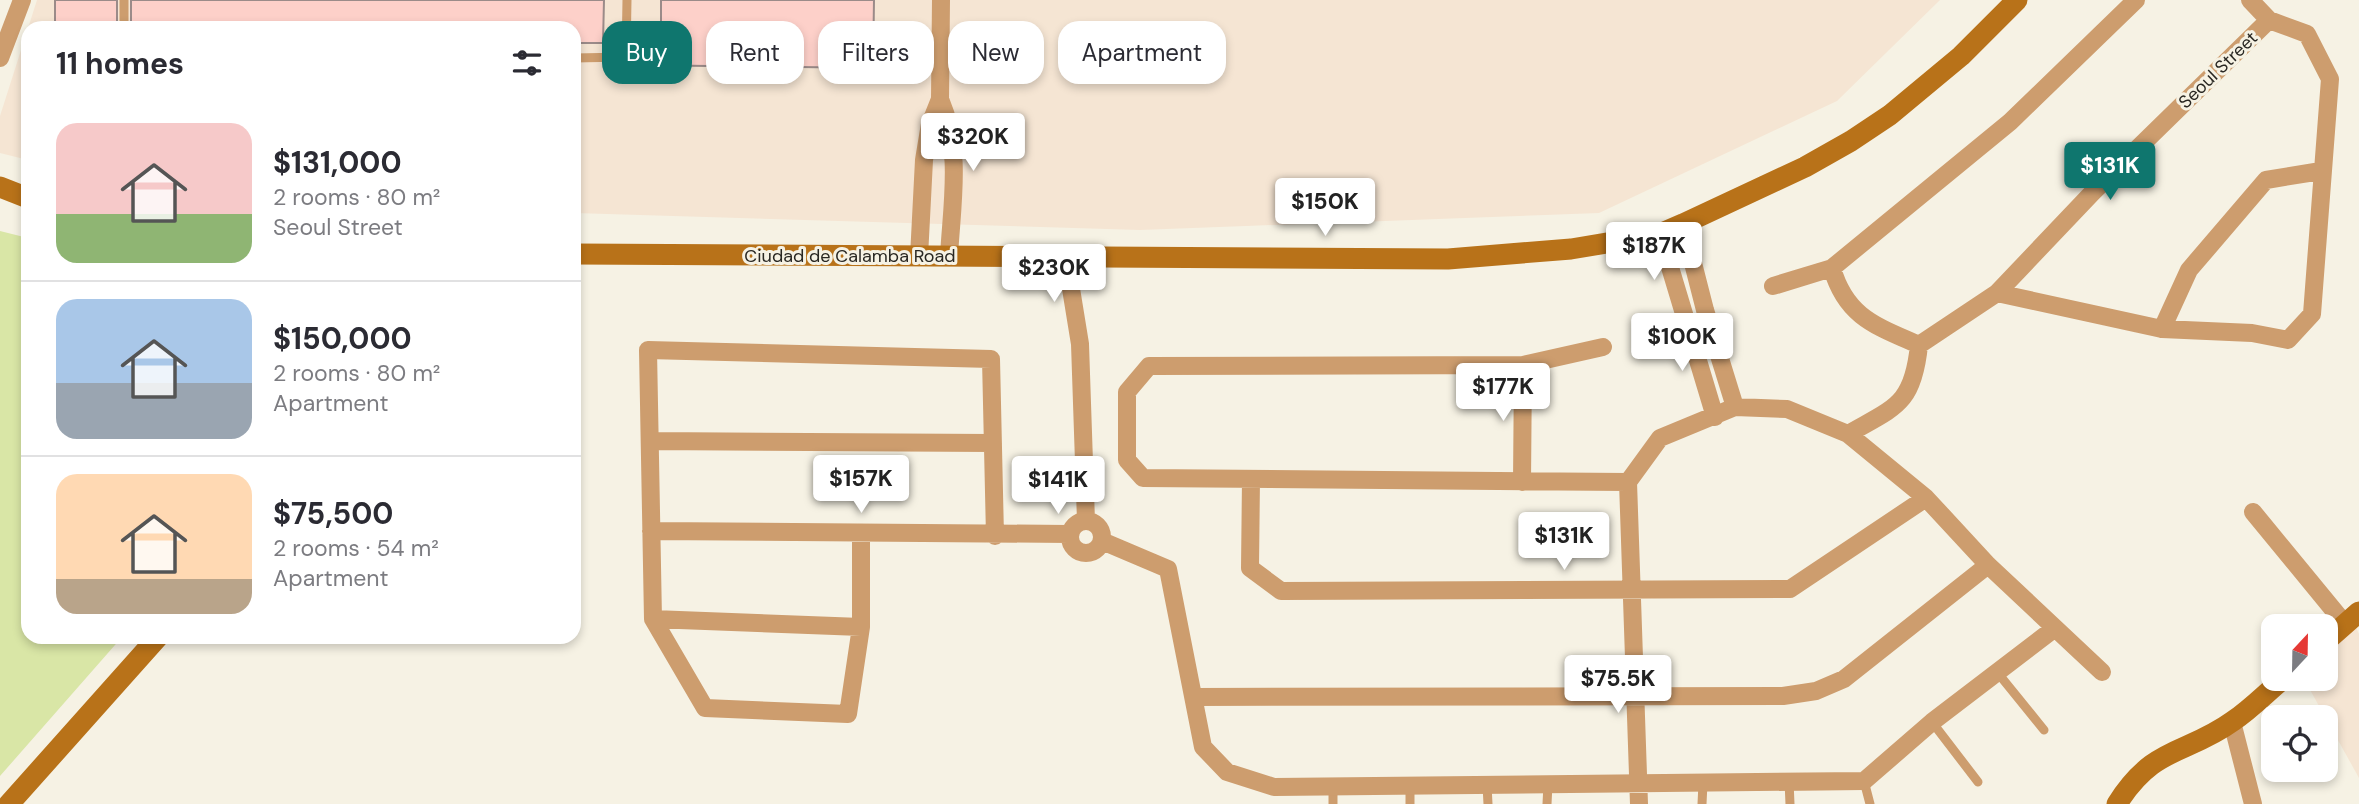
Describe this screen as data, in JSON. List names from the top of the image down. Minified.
{"streets":{"main road":["Ciudad de Calamba Road"],"street":["Seoul Street"]},"north":"top","page":{"chip":["Buy","Rent","Filters","New","Apartment"],"heading":"11 homes","list":[{"name":"$131,000","note":"2 rooms · 80 m² · Seoul Street"},{"name":"$150,000","note":"2 rooms · 80 m² · Apartment"},{"name":"$75,500","note":"2 rooms · 54 m² · Apartment"}],"price":["$320K","$131K","$150K","$187K","$230K","$100K","$177K","$157K","$141K","$131K","$75.5K"]}}
